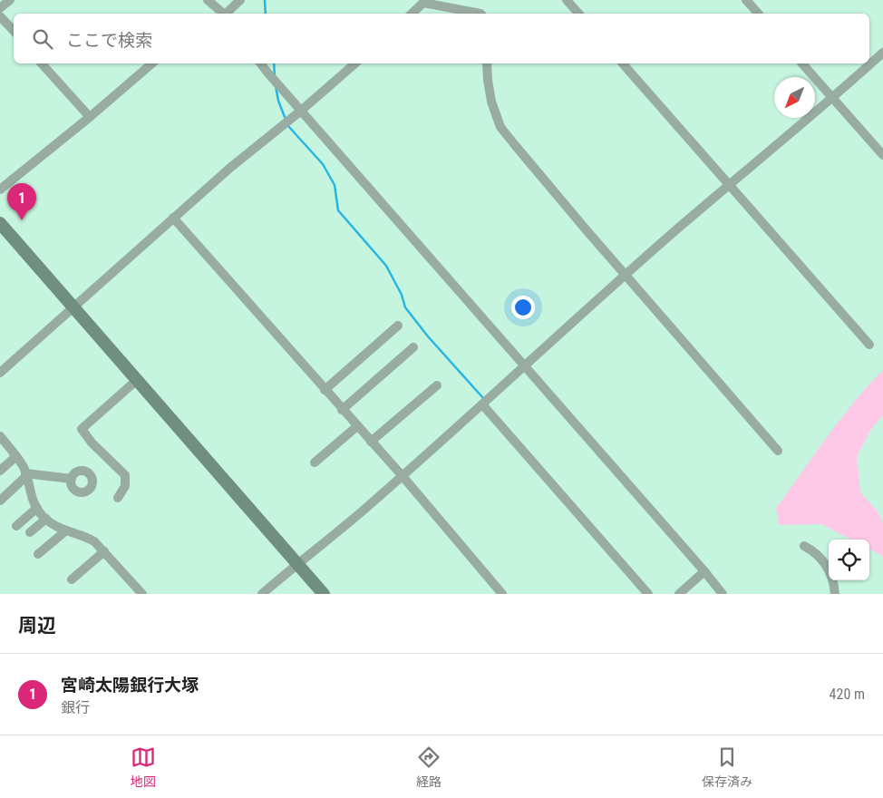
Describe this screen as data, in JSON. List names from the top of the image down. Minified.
{"north":"bottom left","page":{"search":"ここで検索","pins":"1","heading":"周辺","list":[{"mark":"1","name":"宮崎太陽銀行大塚","note":"銀行","value":"420 m"}],"nav":["地図","経路","保存済み"]}}
